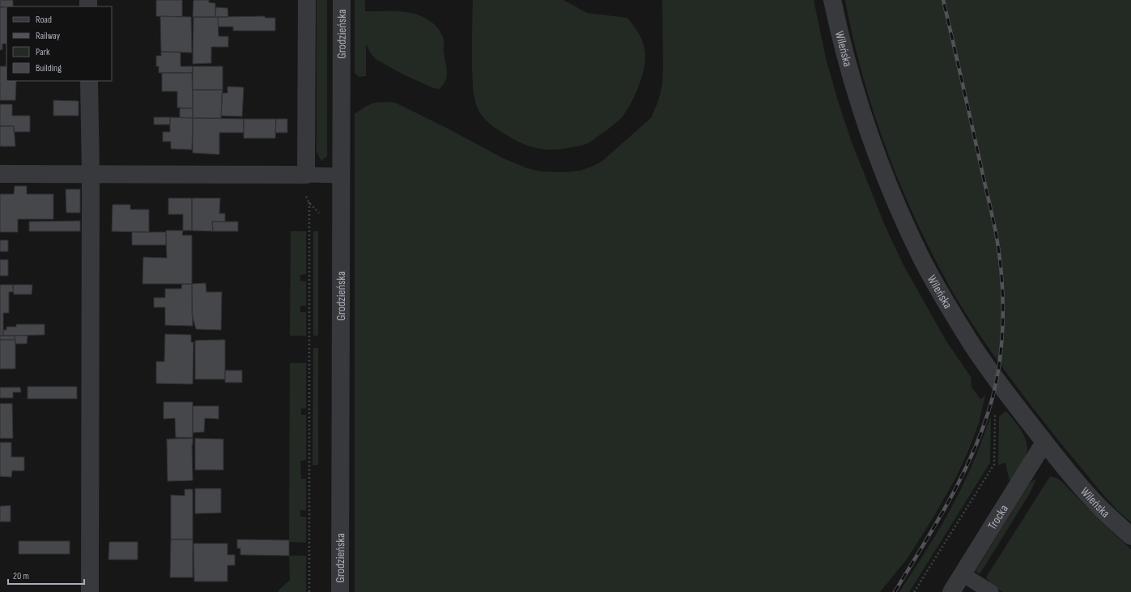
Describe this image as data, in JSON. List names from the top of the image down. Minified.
{"streets":{"street":["Grodzieńska","Wileńska","Trocka"]},"crossings":[["Wileńska","Trocka"]],"legend":["Road","Railway","Park","Building"],"scale_bar":"20 m"}
